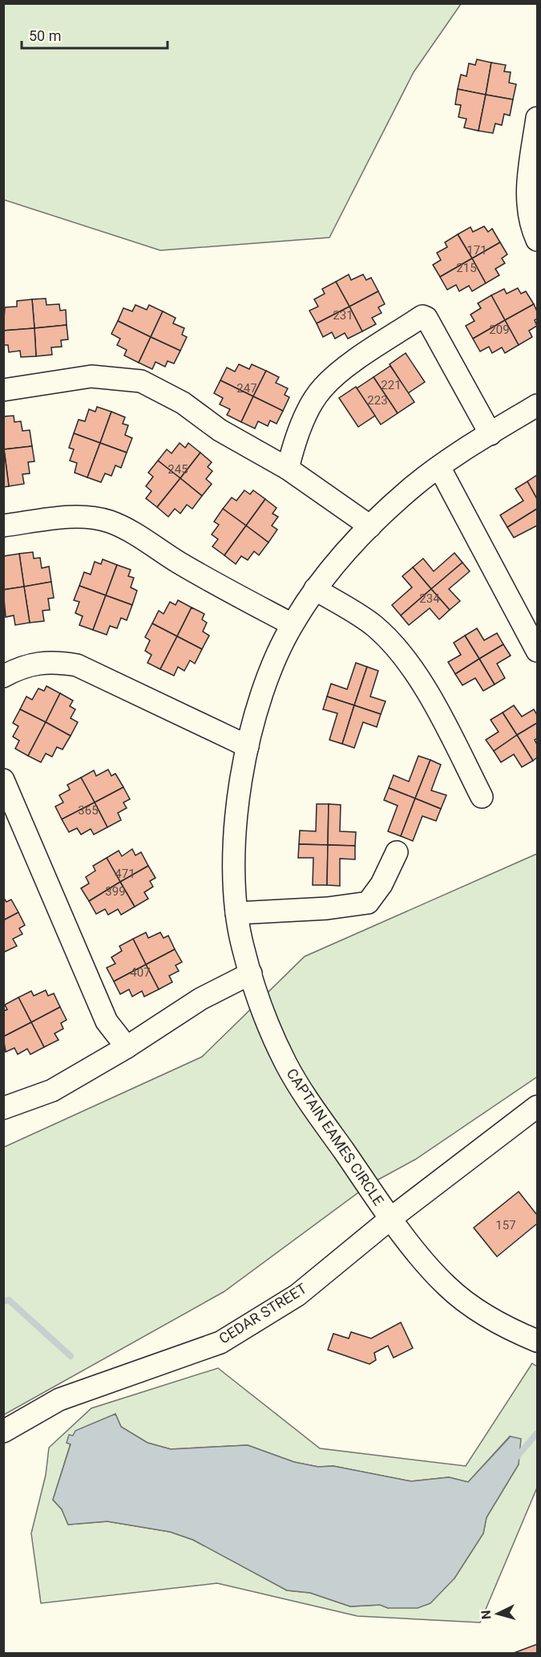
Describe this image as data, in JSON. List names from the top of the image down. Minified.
{"streets":{"street":["CAPTAIN EAMES CIRCLE","CEDAR STREET"]},"crossings":[["CAPTAIN EAMES CIRCLE","CEDAR STREET"]],"house_numbers":["171","215","231","209","221","247","223","245","234","365","471","399","407","157"],"scale_bar":"50 m","north":"left"}
